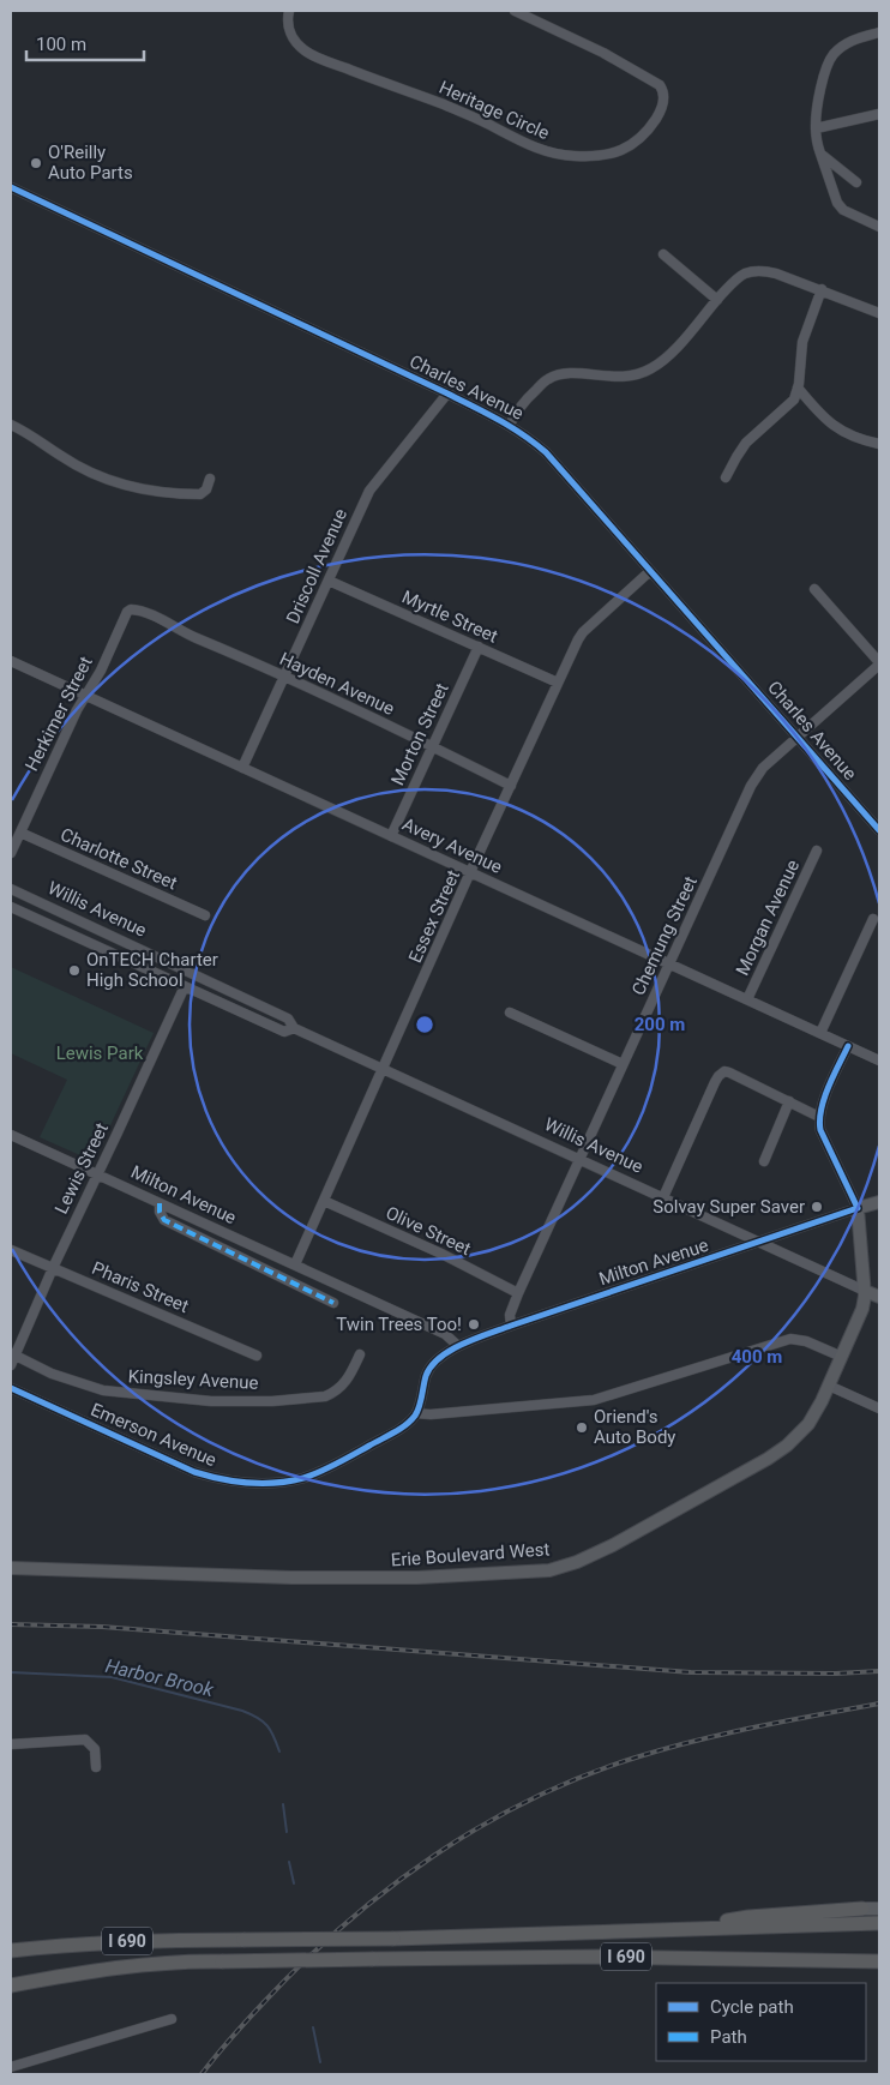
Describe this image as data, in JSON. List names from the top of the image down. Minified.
{"streets":{"highway":["I 690"],"main road":["Willis Avenue","Milton Avenue","Erie Boulevard West"],"street":["Heritage Circle","Charles Avenue","Driscoll Avenue","Myrtle Street","Hayden Avenue","Herkimer Street","Morton Street","Avery Avenue","Charlotte Street","Essex Street","Morgan Avenue","Chemung Street","Lewis Street","Olive Street","Pharis Street","Kingsley Avenue","Emerson Avenue"]},"crossings":[["Charles Avenue","Driscoll Avenue"],["Charles Avenue","Essex Street"],["Charles Avenue","Chemung Street"],["Driscoll Avenue","Myrtle Street"],["Driscoll Avenue","Hayden Avenue"],["Driscoll Avenue","Avery Avenue"],["Myrtle Street","Morton Street"],["Myrtle Street","Essex Street"],["Hayden Avenue","Herkimer Street"],["Hayden Avenue","Morton Street"],["Hayden Avenue","Essex Street"],["Herkimer Street","Avery Avenue"],["Herkimer Street","Charlotte Street"],["Morton Street","Avery Avenue"],["Avery Avenue","Essex Street"],["Avery Avenue","Morgan Avenue"],["Avery Avenue","Chemung Street"],["Willis Avenue","Essex Street"],["Willis Avenue","Chemung Street"],["Willis Avenue","Lewis Street"],["Willis Avenue","Milton Avenue"],["Willis Avenue","Erie Boulevard West"],["Essex Street","Milton Avenue"],["Essex Street","Olive Street"],["Chemung Street","Milton Avenue"],["Chemung Street","Olive Street"],["Lewis Street","Milton Avenue"],["Lewis Street","Pharis Street"],["Lewis Street","Kingsley Avenue"],["Milton Avenue","Erie Boulevard West"]],"water":["Harbor Brook"],"parks":["Lewis Park"],"places":["O'Reilly Auto Parts","OnTECH Charter High School","Solvay Super Saver","Twin Trees Too!","Oriend's Auto Body"],"legend":["Cycle path","Path"],"scale_bar":"100 m","rings":["200 m","400 m"]}
